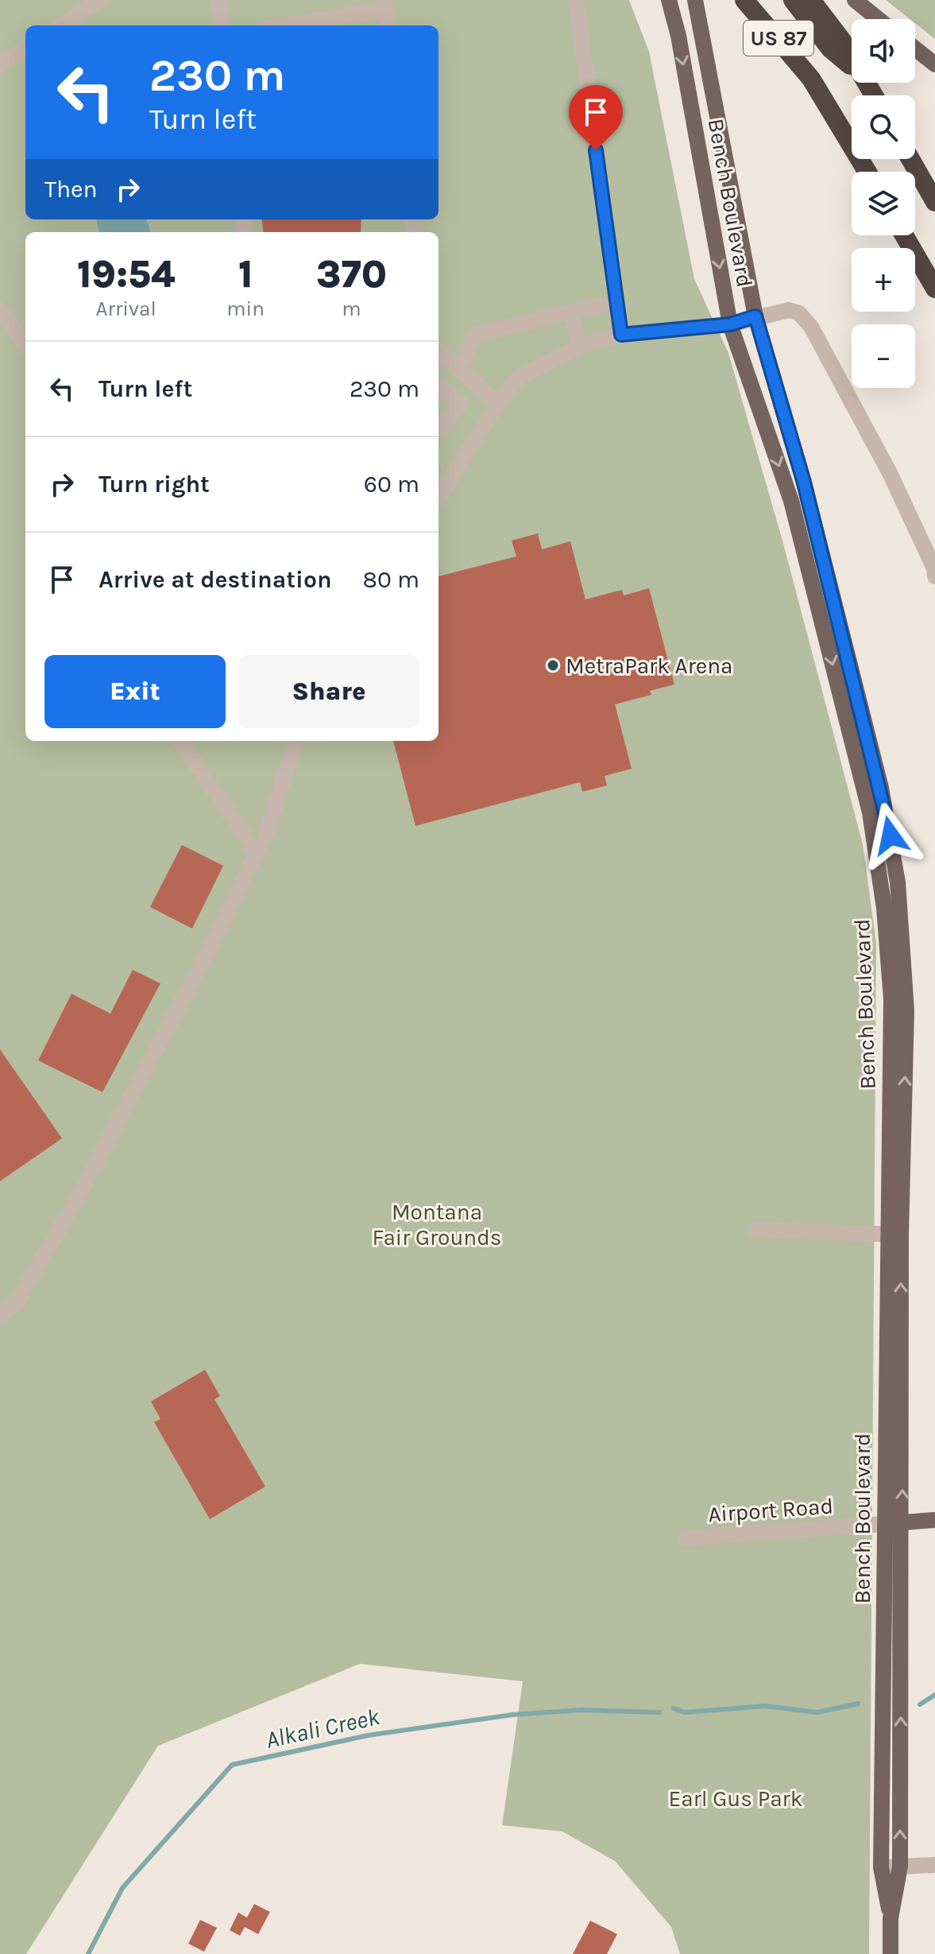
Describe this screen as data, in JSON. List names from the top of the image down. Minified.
{"streets":{"highway":["US 87"],"main road":["Bench Boulevard","Airport Road"]},"crossings":[["Bench Boulevard","Airport Road"]],"water":["Alkali Creek"],"parks":["Montana Fair Grounds","Earl Gus Park"],"places":["MetraPark Arena"],"page":{"map_buttons":["+","−"],"turn":["230 m","Turn left"],"then":"Then","eta":["19:54","Arrival","1","min","370","m"],"list":[{"name":"Turn left","value":"230 m"},{"name":"Turn right","value":"60 m"},{"name":"Arrive at destination","value":"80 m"}],"buttons":["Exit","Share"]}}
